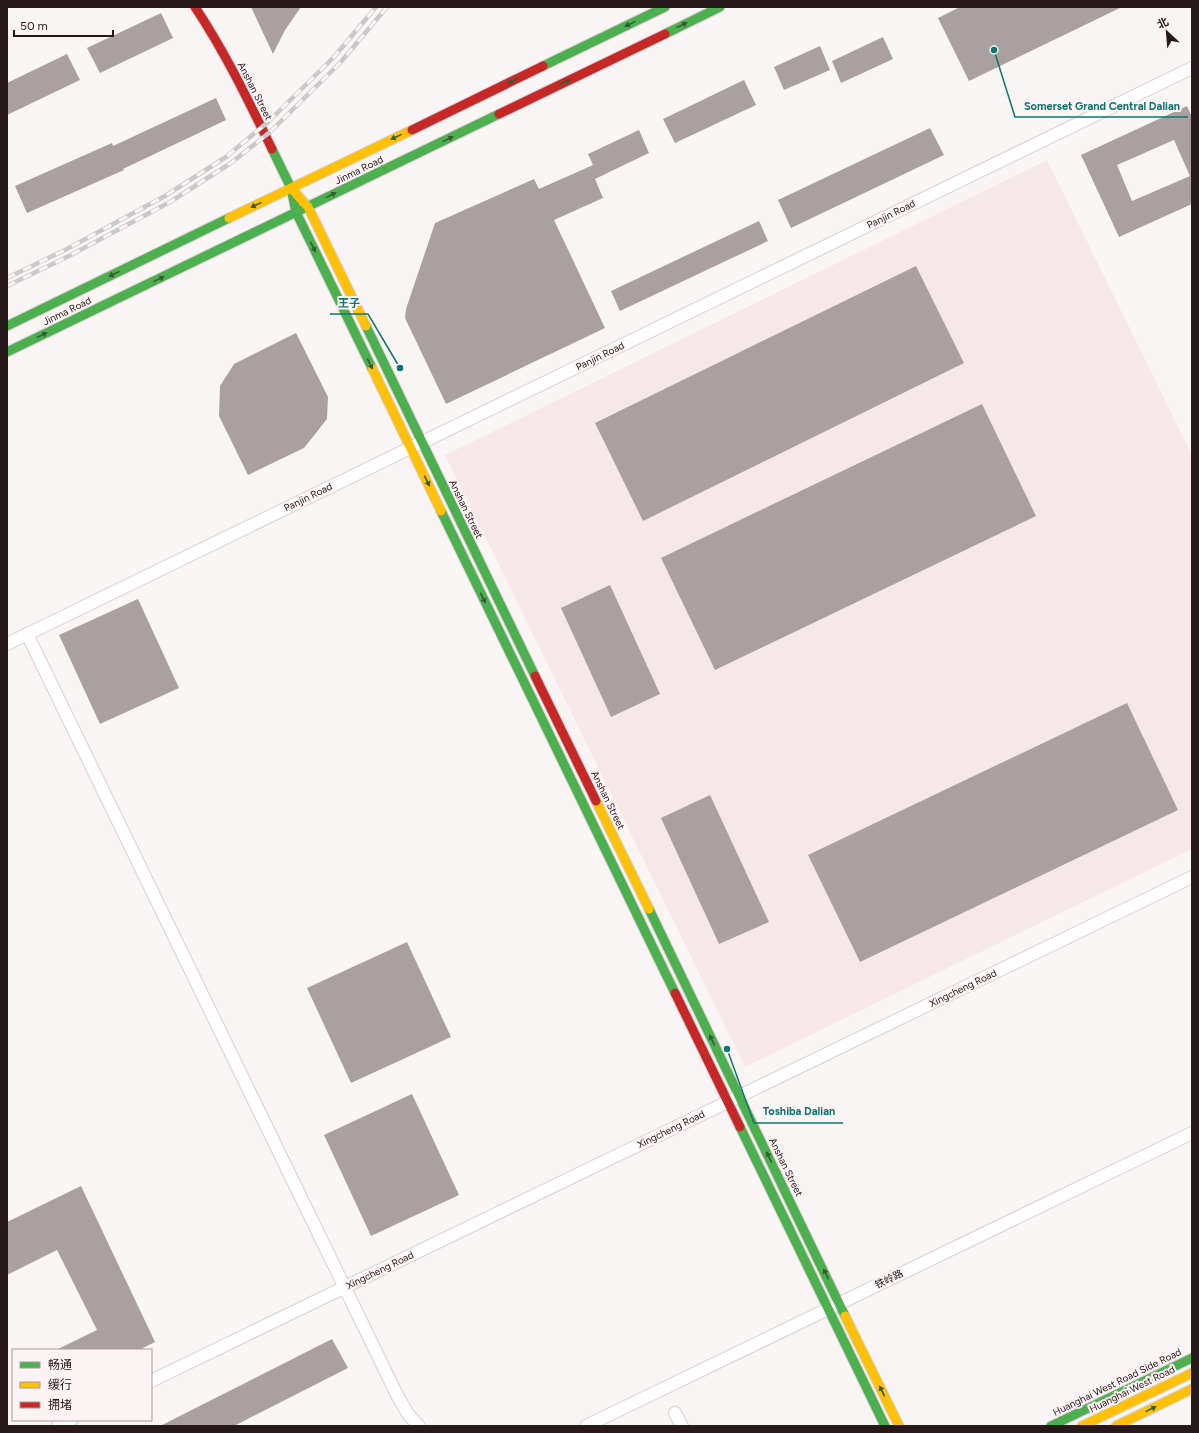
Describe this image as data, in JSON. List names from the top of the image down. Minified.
{"streets":{"street":["Anshan Street","Jinma Road","Panjin Road","Xingcheng Road","铁岭路","Huanghai West Road Side Road","Huanghai West Road"]},"crossings":[["Anshan Street","Jinma Road"],["Anshan Street","Panjin Road"],["Anshan Street","Xingcheng Road"],["Anshan Street","铁岭路"]],"places":["Somerset Grand Central Dalian","王子","Toshiba Dalian"],"legend":["畅通","缓行","拥堵"],"scale_bar":"50 m","north":"top left"}
